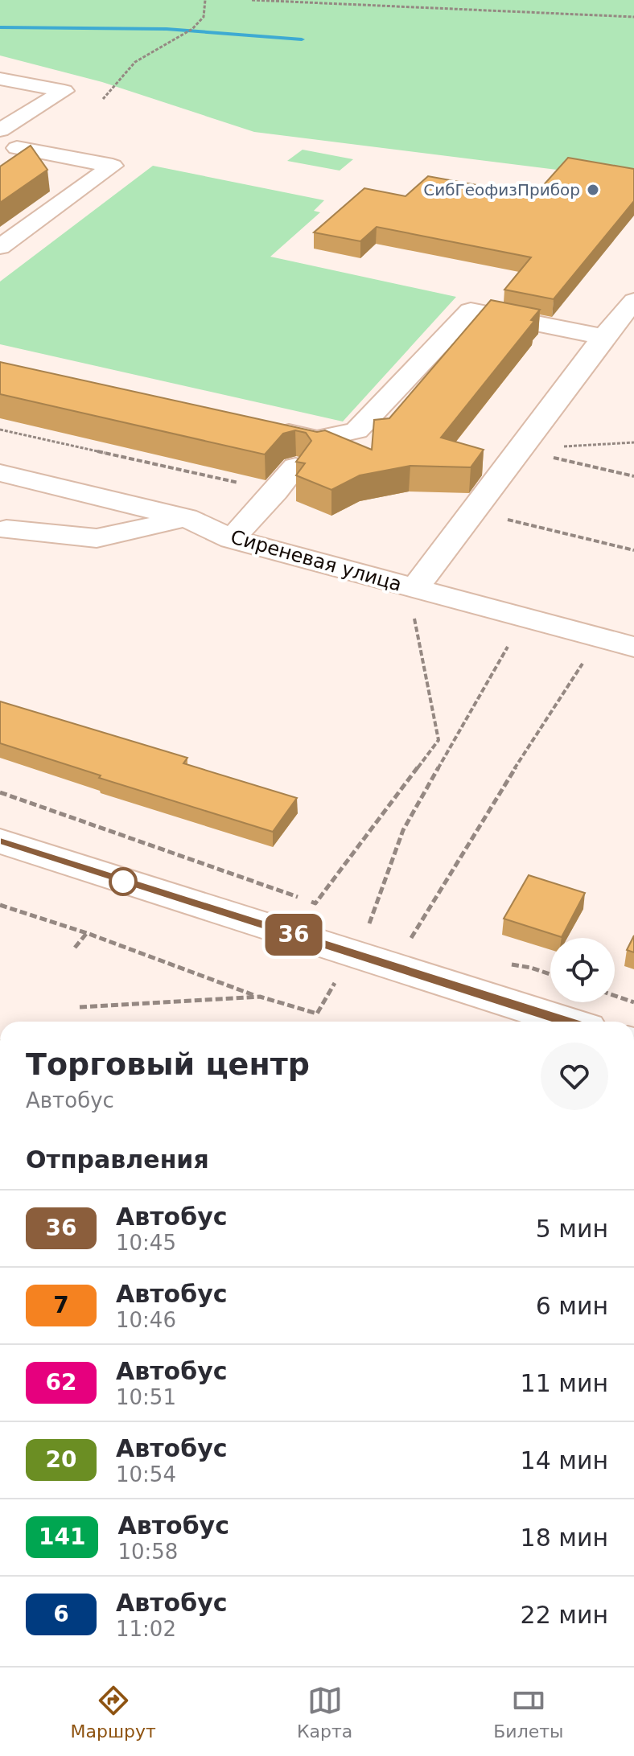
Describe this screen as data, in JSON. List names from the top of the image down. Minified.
{"streets":{"street":["Сиреневая улица"]},"places":["СибГеофизПрибор"],"lines":["bus line 36"],"page":{"on_map":"36","heading":[["Торговый центр","Автобус"],"Отправления"],"list":[{"mark":"36","name":"Автобус","note":"10:45","value":"5 мин"},{"mark":"7","name":"Автобус","note":"10:46","value":"6 мин"},{"mark":"62","name":"Автобус","note":"10:51","value":"11 мин"},{"mark":"20","name":"Автобус","note":"10:54","value":"14 мин"},{"mark":"141","name":"Автобус","note":"10:58","value":"18 мин"},{"mark":"6","name":"Автобус","note":"11:02","value":"22 мин"}],"tabs":["Маршрут","Карта","Билеты"]}}
